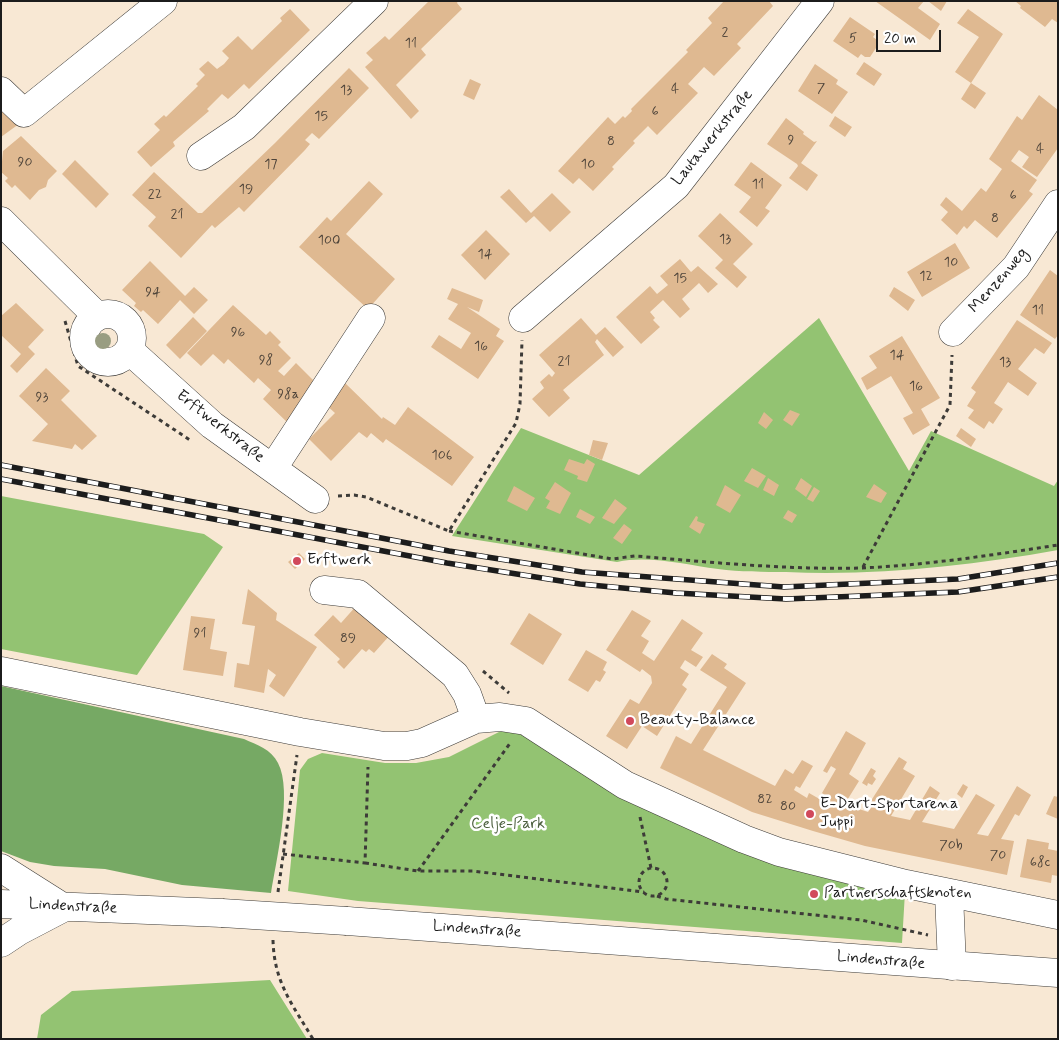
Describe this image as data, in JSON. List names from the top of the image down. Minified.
{"streets":{"street":["Lautawerkstraße","Menzenweg","Erftwerkstraße","Lindenstraße"]},"parks":["Celje-Park"],"places":["Erftwerk","Beauty-Balance","E-Dart-Sportarena Juppi","Partnerschaftsknoten"],"house_numbers":["2","5","11","7","4","13","6","15","9","8","4","90","17","10","11","19","22","6","21","8","13","100","14","10","12","15","94","11","96","16","14","98","21","13","16","98a","93","106","91","89","82","80","70b","70","68c"],"scale_bar":"20 m"}
